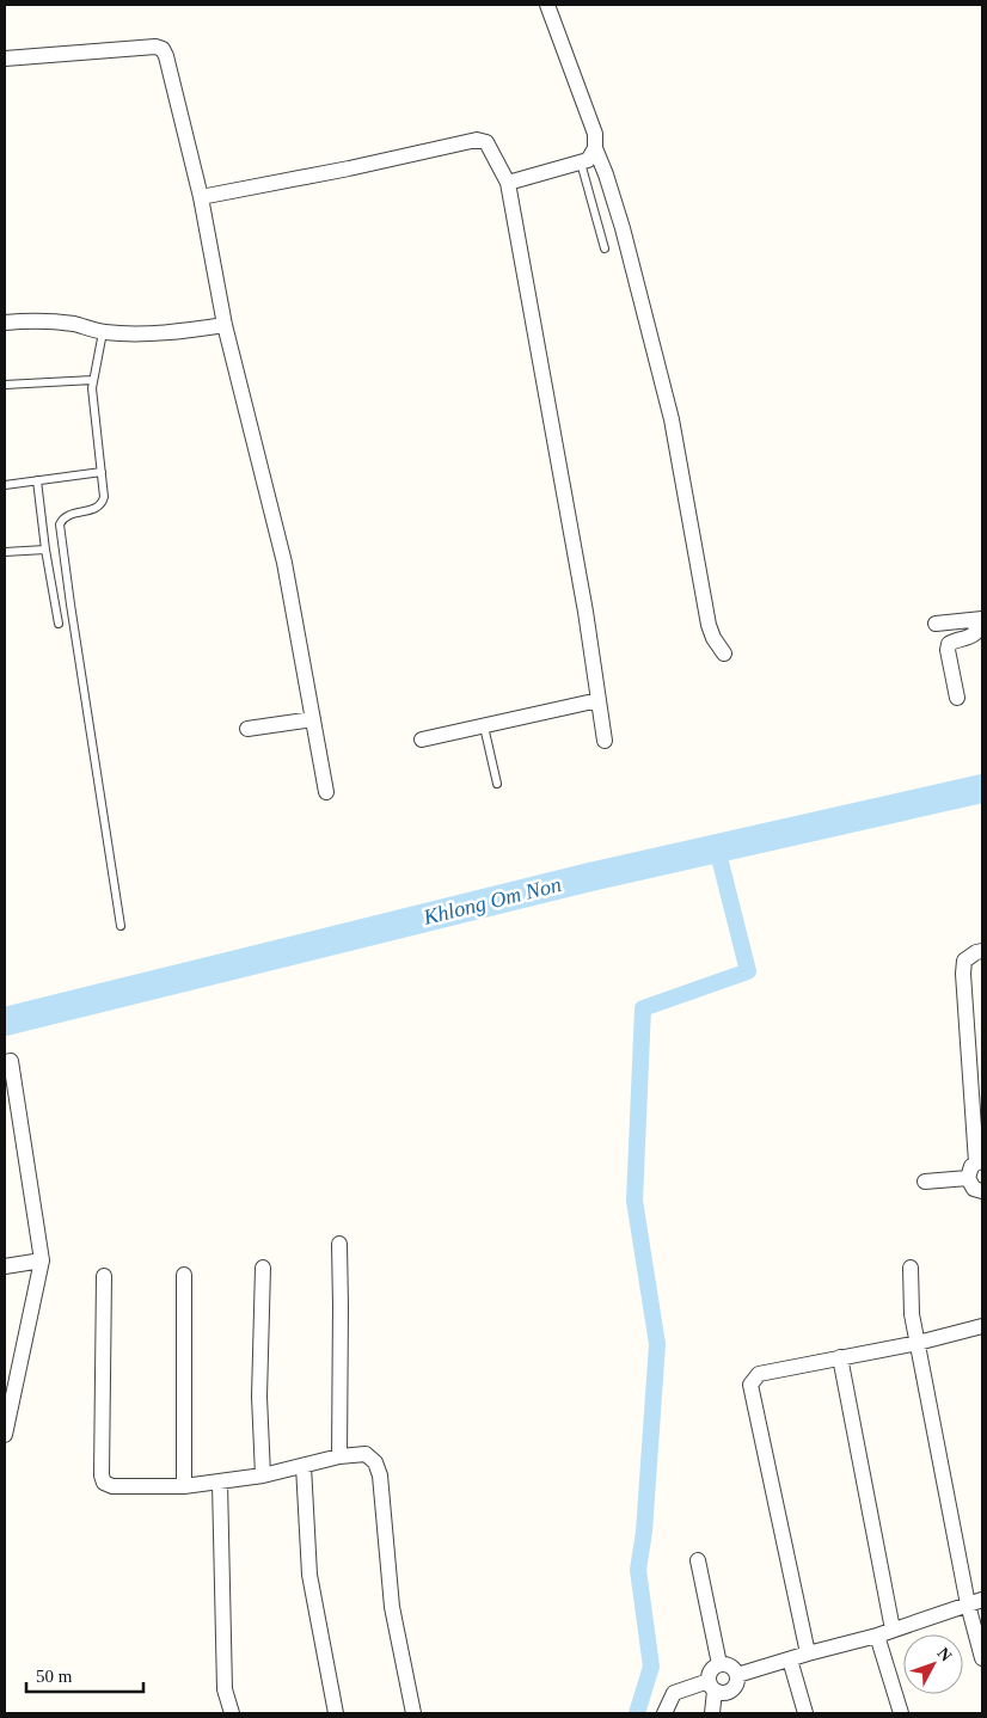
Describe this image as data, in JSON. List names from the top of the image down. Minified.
{"water":["Khlong Om Non"],"scale_bar":"50 m","north":"top right"}
